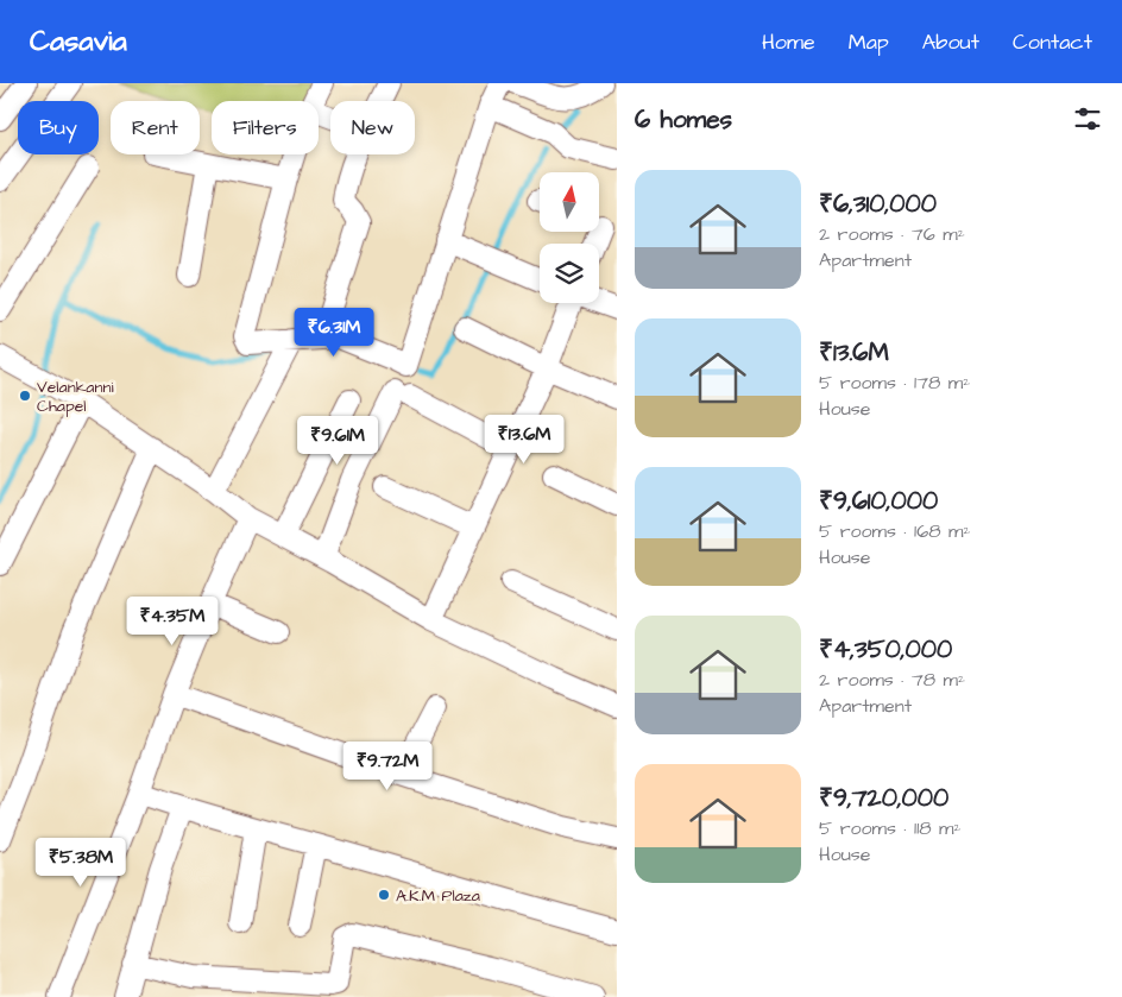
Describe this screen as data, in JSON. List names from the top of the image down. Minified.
{"places":["Velankanni Chapel","A.K.M Plaza"],"north":"top","page":{"header":"Casavia","nav":["Home","Map","About","Contact"],"heading":"6 homes","chip":["Buy","Rent","Filters","New"],"list":[{"name":"₹6,310,000","note":"2 rooms · 76 m² · Apartment"},{"name":"₹13.6M","note":"5 rooms · 178 m² · House"},{"name":"₹9,610,000","note":"5 rooms · 168 m² · House"},{"name":"₹4,350,000","note":"2 rooms · 78 m² · Apartment"},{"name":"₹9,720,000","note":"5 rooms · 118 m² · House"}],"price":["₹6.31M","₹13.6M","₹9.61M","₹4.35M","₹9.72M","₹5.38M"]}}
